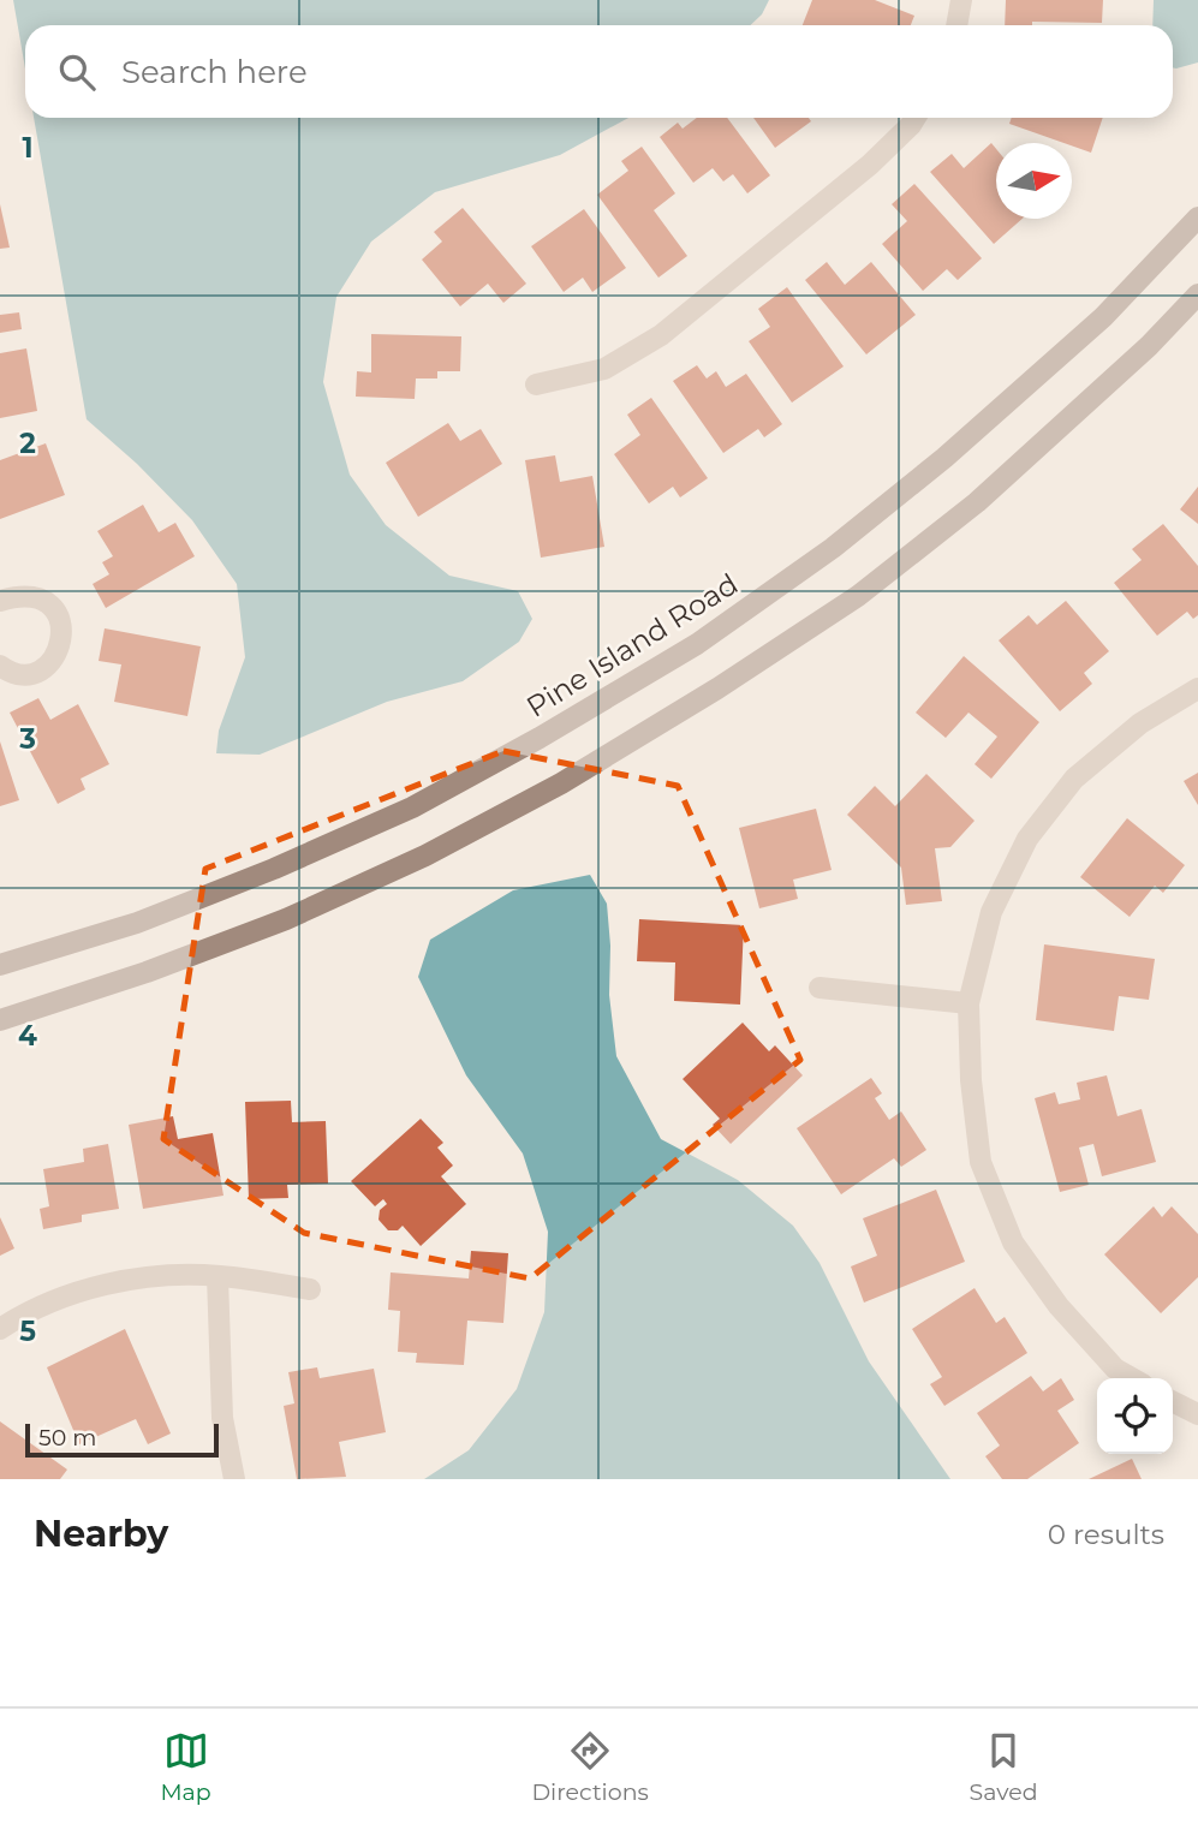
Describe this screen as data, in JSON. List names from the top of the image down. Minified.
{"streets":{"main road":["Pine Island Road"]},"scale_bar":"50 m","north":"right","page":{"search":"Search here","scale":"50 m","heading":["Nearby","0 results"],"nav":["Map","Directions","Saved"]},"grid":{"rows":["1","2","3","4","5"]}}
